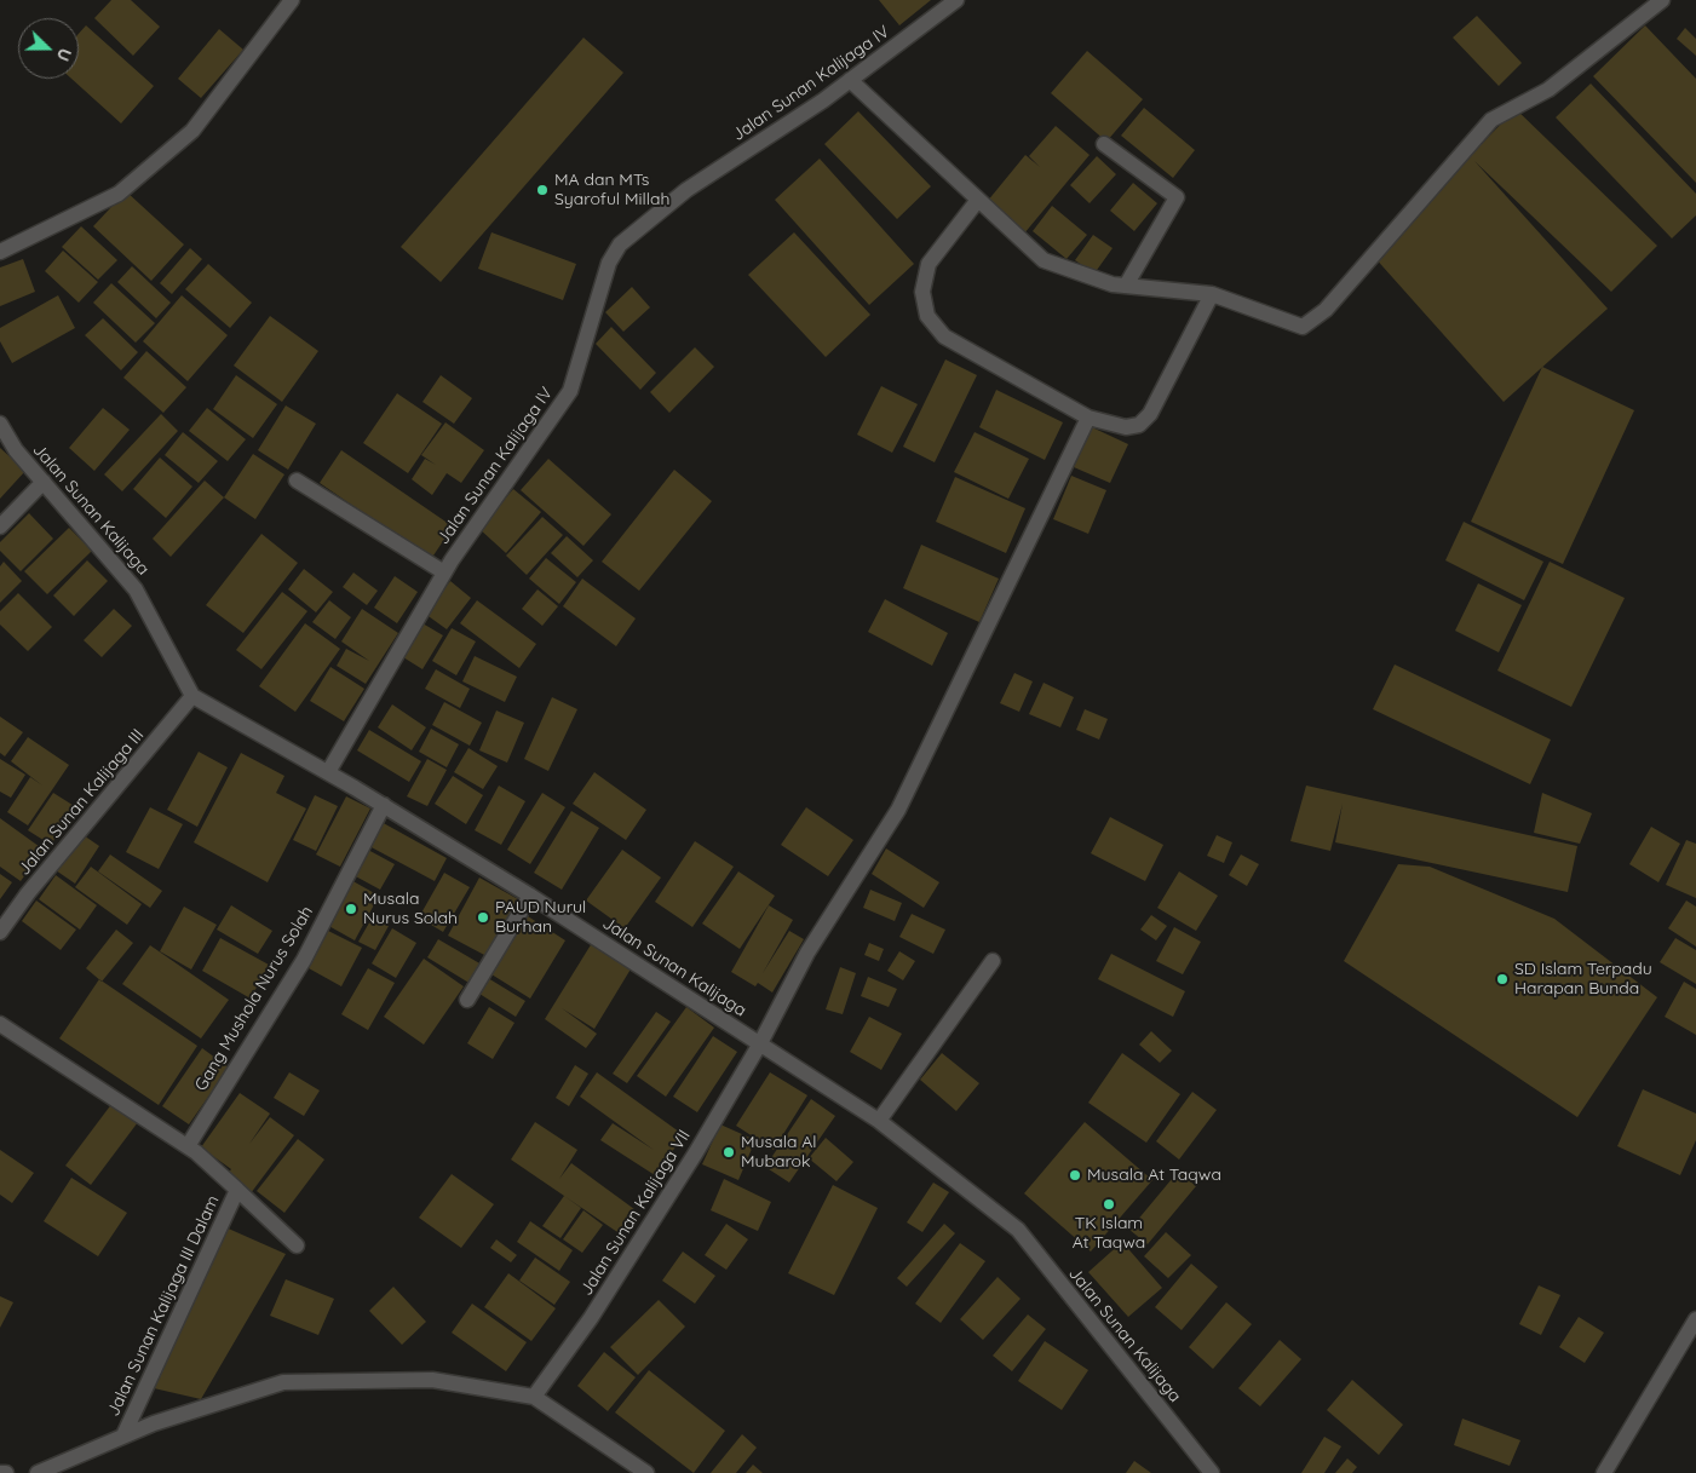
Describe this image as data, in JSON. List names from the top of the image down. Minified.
{"streets":{"street":["Jalan Sunan Kalijaga IV","Jalan Sunan Kalijaga","Jalan Sunan Kalijaga III","Gang Mushola Nurus Solah","Jalan Sunan Kalijaga VII","Jalan Sunan Kalijaga III Dalam"]},"crossings":[["Jalan Sunan Kalijaga IV","Jalan Sunan Kalijaga"],["Jalan Sunan Kalijaga","Jalan Sunan Kalijaga III"],["Jalan Sunan Kalijaga","Gang Mushola Nurus Solah"],["Jalan Sunan Kalijaga","Jalan Sunan Kalijaga VII"],["Gang Mushola Nurus Solah","Jalan Sunan Kalijaga III Dalam"]],"places":["MA dan MTs Syaroful Millah","Musala Nurus Solah","PAUD Nurul Burhan","SD Islam Terpadu Harapan Bunda","Musala Al Mubarok","Musala At Taqwa","TK Islam At Taqwa"],"north":"right"}
